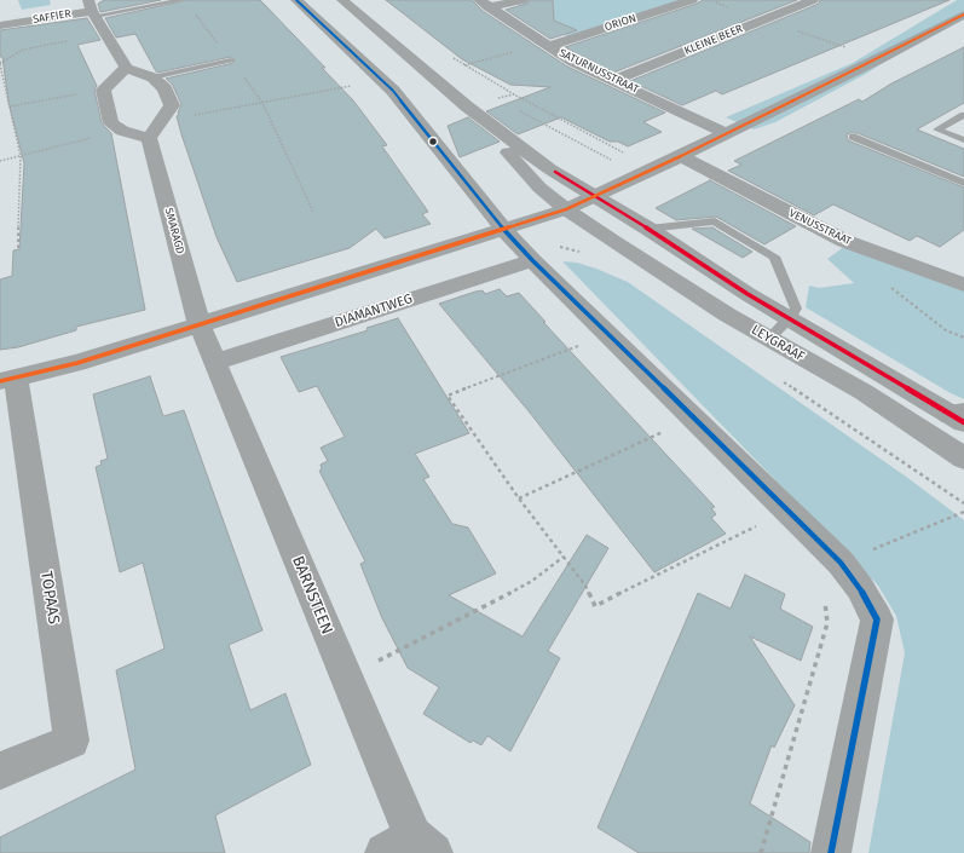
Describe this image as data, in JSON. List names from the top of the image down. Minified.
{"streets":{"street":["SAFFIER","ORION","KLEINE BEER","SATURNUSSTRAAT","VENUSSTRAAT","SMARAGD","DIAMANTWEG","LEYGRAAF","BARNSTEEN","TOPAAS"]},"crossings":[["ORION","SATURNUSSTRAAT"],["KLEINE BEER","SATURNUSSTRAAT"],["SMARAGD","BARNSTEEN"],["DIAMANTWEG","BARNSTEEN"]]}
